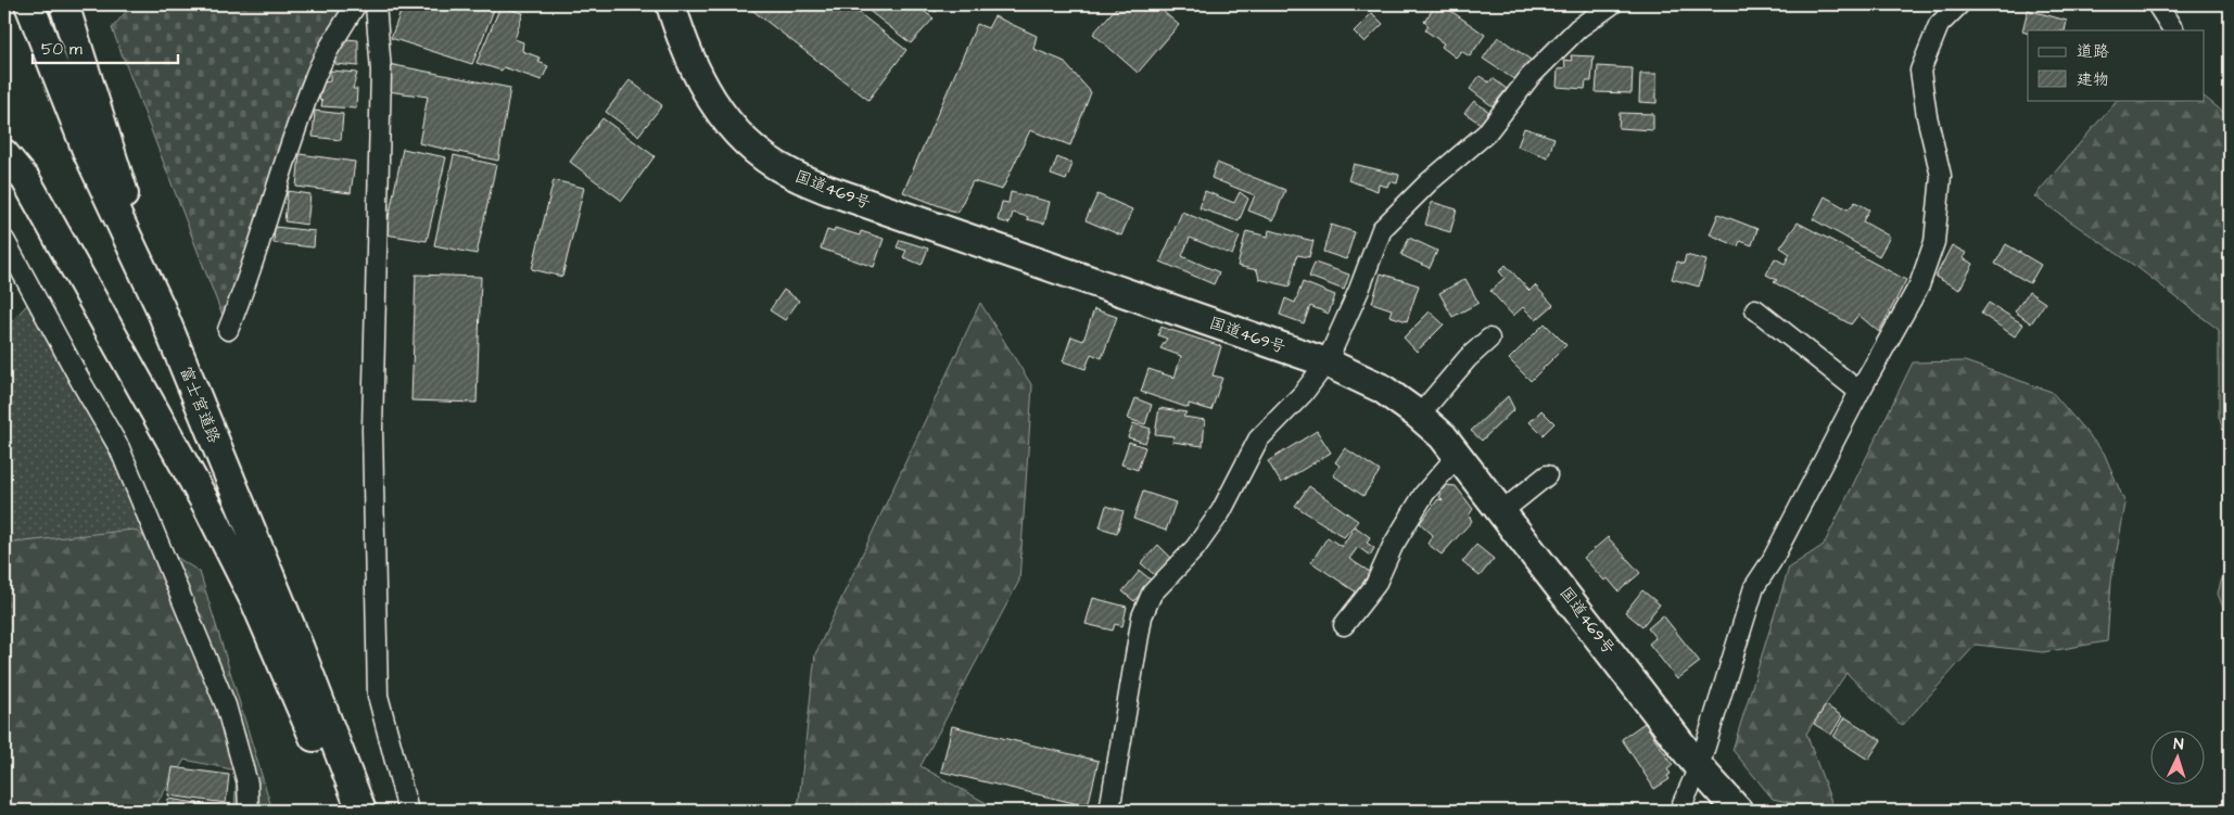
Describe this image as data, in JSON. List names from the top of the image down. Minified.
{"streets":{"highway":["国道469号","富士宮道路"]},"legend":["道路","建物"],"scale_bar":"50 m","north":"top"}
